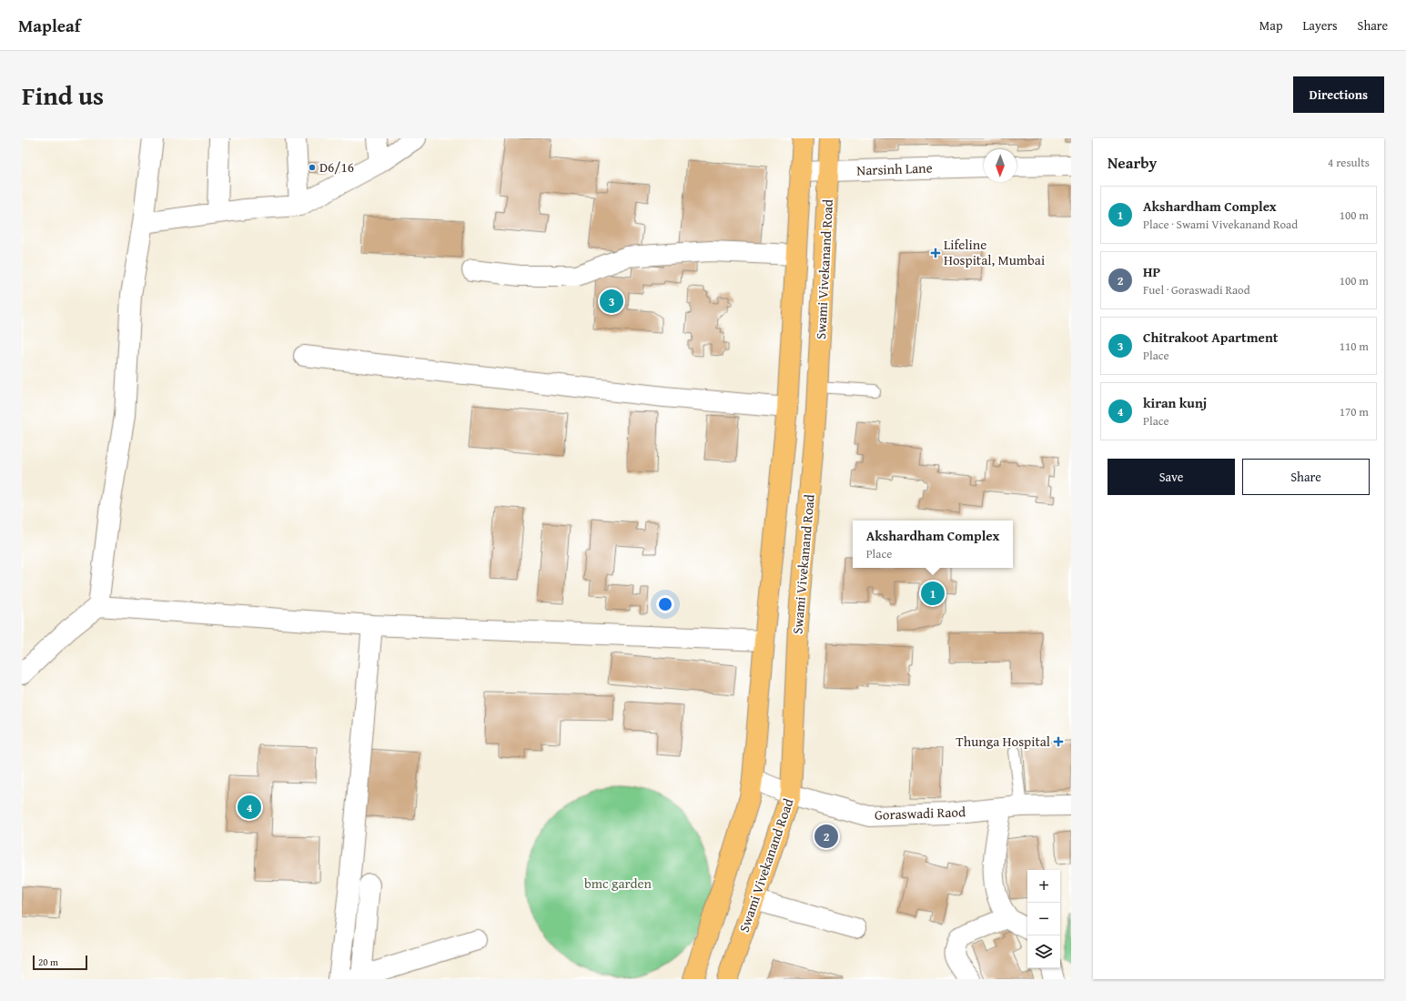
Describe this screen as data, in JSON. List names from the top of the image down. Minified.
{"streets":{"main road":["Swami Vivekanand Road"],"street":["Narsinh Lane","Goraswadi Raod"]},"crossings":[["Narsinh Lane","Swami Vivekanand Road"],["Swami Vivekanand Road","Goraswadi Raod"]],"parks":["bmc garden"],"places":{"other":["D6/16"],"health":["Lifeline Hospital, Mumbai","Thunga Hospital"]},"scale_bar":"20 m","north":"bottom","page":{"header":"Mapleaf","nav":["Map","Layers","Share"],"title":"Find us","buttons":["Directions",["Save","Share"]],"heading":["Nearby","4 results"],"list":[{"mark":"1","name":"Akshardham Complex","note":"Place · Swami Vivekanand Road","value":"100 m"},{"mark":"2","name":"HP","note":"Fuel · Goraswadi Raod","value":"100 m"},{"mark":"3","name":"Chitrakoot Apartment","note":"Place","value":"110 m"},{"mark":"4","name":"kiran kunj","note":"Place","value":"170 m"}],"pins":["3","1","4","2"],"popup":["Akshardham Complex","Place"],"map_buttons":["+","−"],"scale":"20 m"}}
